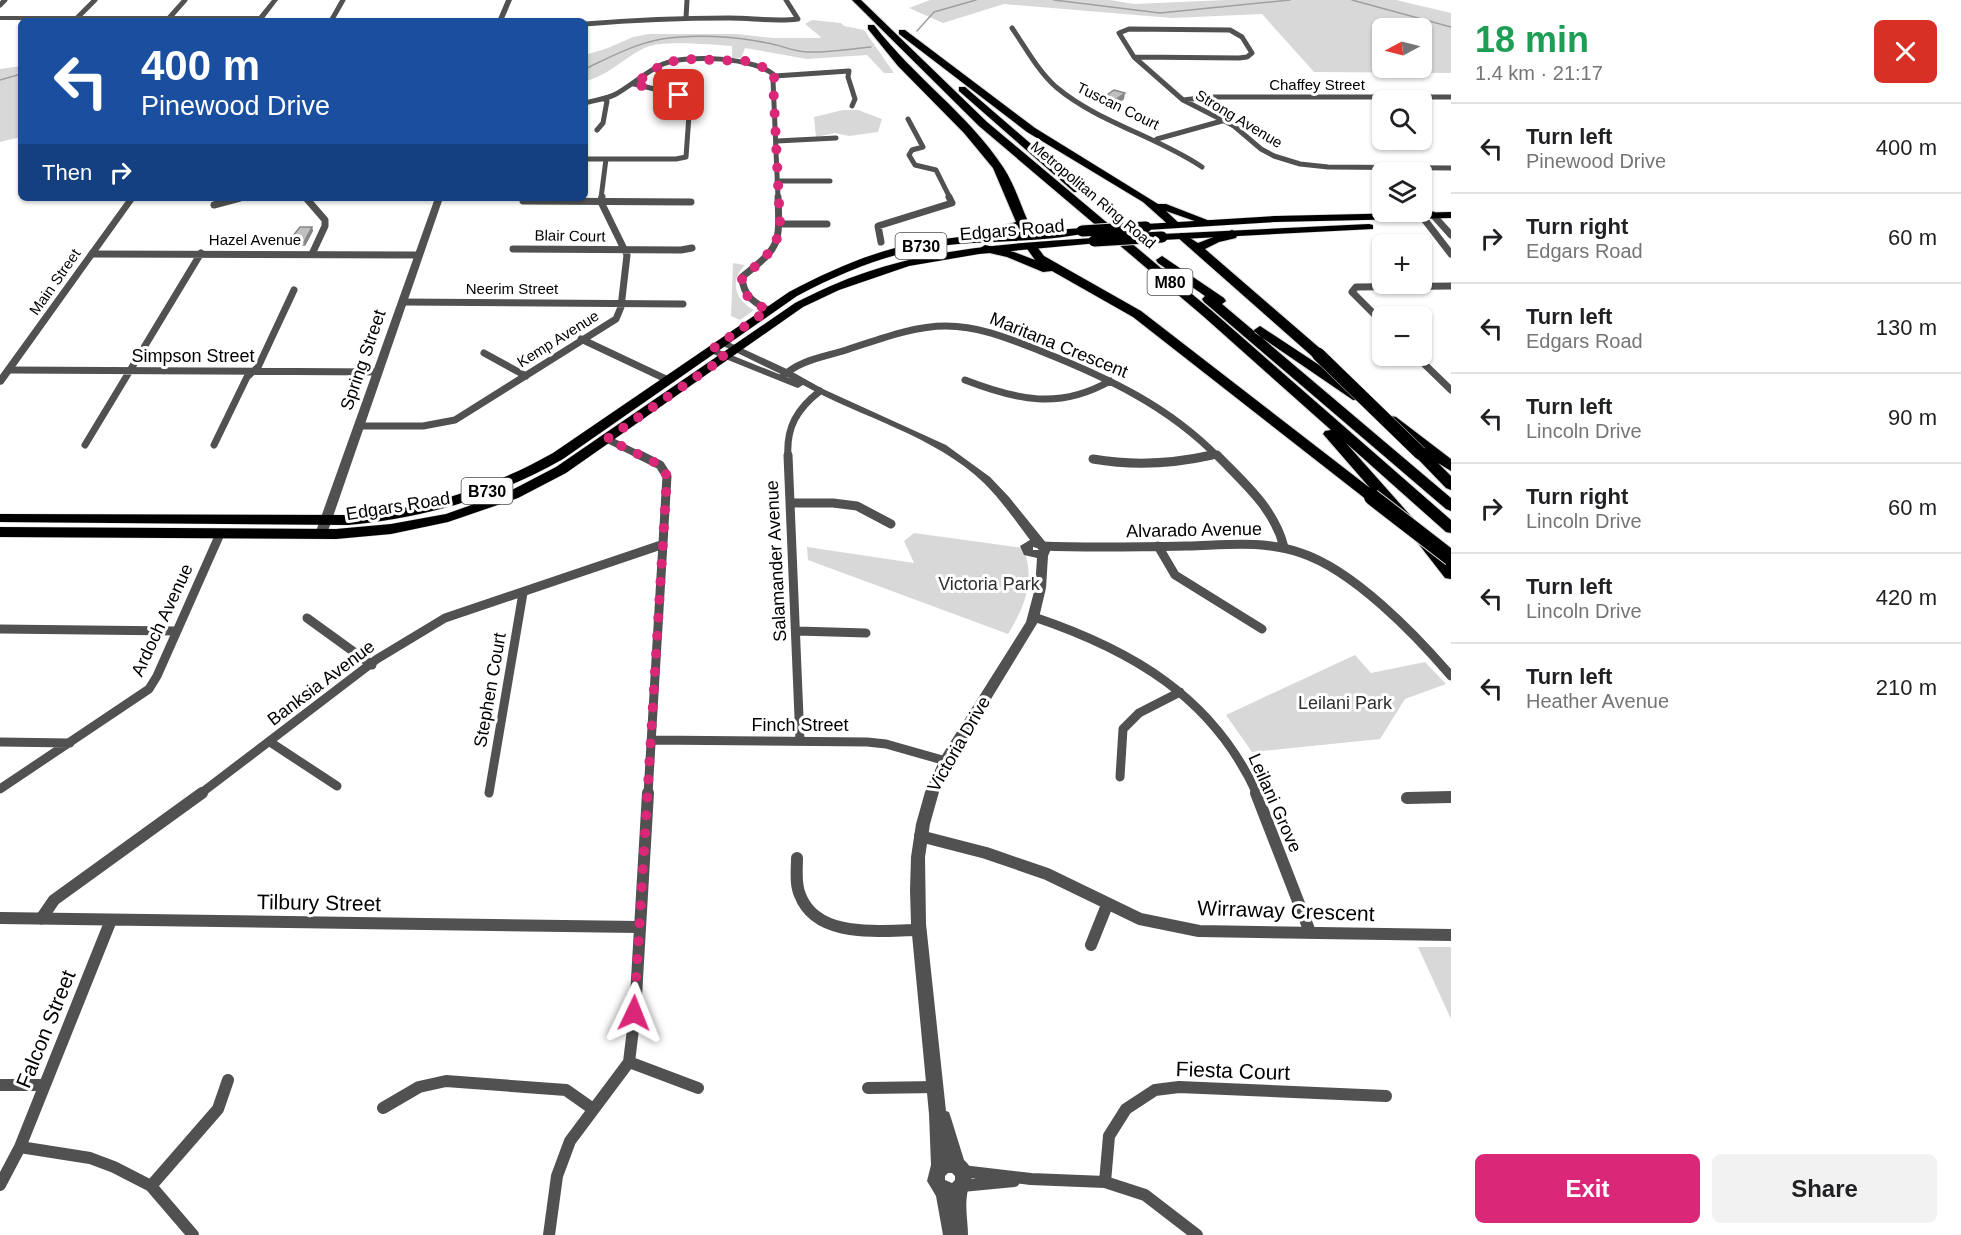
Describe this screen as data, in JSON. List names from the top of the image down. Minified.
{"streets":{"highway":["Metropolitan Ring Road","M80"],"main road":["Edgars Road","B730"],"street":["Chaffey Street","Tuscan Court","Strong Avenue","Blair Court","Hazel Avenue","Main Street","Neerim Street","Kemp Avenue","Maritana Crescent","Simpson Street","Spring Street","Alvarado Avenue","Salamander Avenue","Ardoch Avenue","Banksia Avenue","Stephen Court","Finch Street","Victoria Drive","Leilani Grove","Tilbury Street","Wirraway Crescent","Falcon Street","Fiesta Court"]},"crossings":[["Chaffey Street","Strong Avenue"],["Edgars Road","Spring Street"],["Edgars Road","Ardoch Avenue"],["Edgars Road","Victoria Drive"],["Blair Court","Kemp Avenue"],["Hazel Avenue","Main Street"],["Hazel Avenue","Spring Street"],["Main Street","Simpson Street"],["Neerim Street","Kemp Avenue"],["Neerim Street","Spring Street"],["Kemp Avenue","Spring Street"],["Maritana Crescent","Alvarado Avenue"],["Maritana Crescent","Victoria Drive"],["Simpson Street","Spring Street"],["Alvarado Avenue","Victoria Drive"],["Salamander Avenue","Finch Street"],["Salamander Avenue","Victoria Drive"],["Banksia Avenue","Stephen Court"],["Banksia Avenue","Tilbury Street"],["Finch Street","Victoria Drive"],["Victoria Drive","Leilani Grove"],["Victoria Drive","Wirraway Crescent"],["Leilani Grove","Wirraway Crescent"],["Tilbury Street","Falcon Street"]],"parks":["Victoria Park","Leilani Park"],"north":"left","page":{"heading":["18 min","1.4 km · 21:17"],"map_buttons":["+","−"],"turn":["400 m","Pinewood Drive"],"list":[{"name":"Turn left","note":"Pinewood Drive","value":"400 m"},{"name":"Turn right","note":"Edgars Road","value":"60 m"},{"name":"Turn left","note":"Edgars Road","value":"130 m"},{"name":"Turn left","note":"Lincoln Drive","value":"90 m"},{"name":"Turn right","note":"Lincoln Drive","value":"60 m"},{"name":"Turn left","note":"Lincoln Drive","value":"420 m"},{"name":"Turn left","note":"Heather Avenue","value":"210 m"}],"then":"Then","buttons":["Exit","Share"]}}
